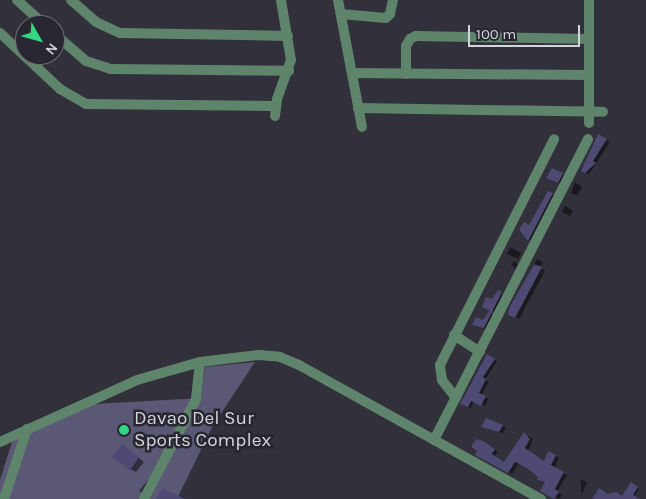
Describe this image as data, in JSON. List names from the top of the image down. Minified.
{"places":["Davao Del Sur Sports Complex"],"scale_bar":"100 m","north":"bottom right"}
